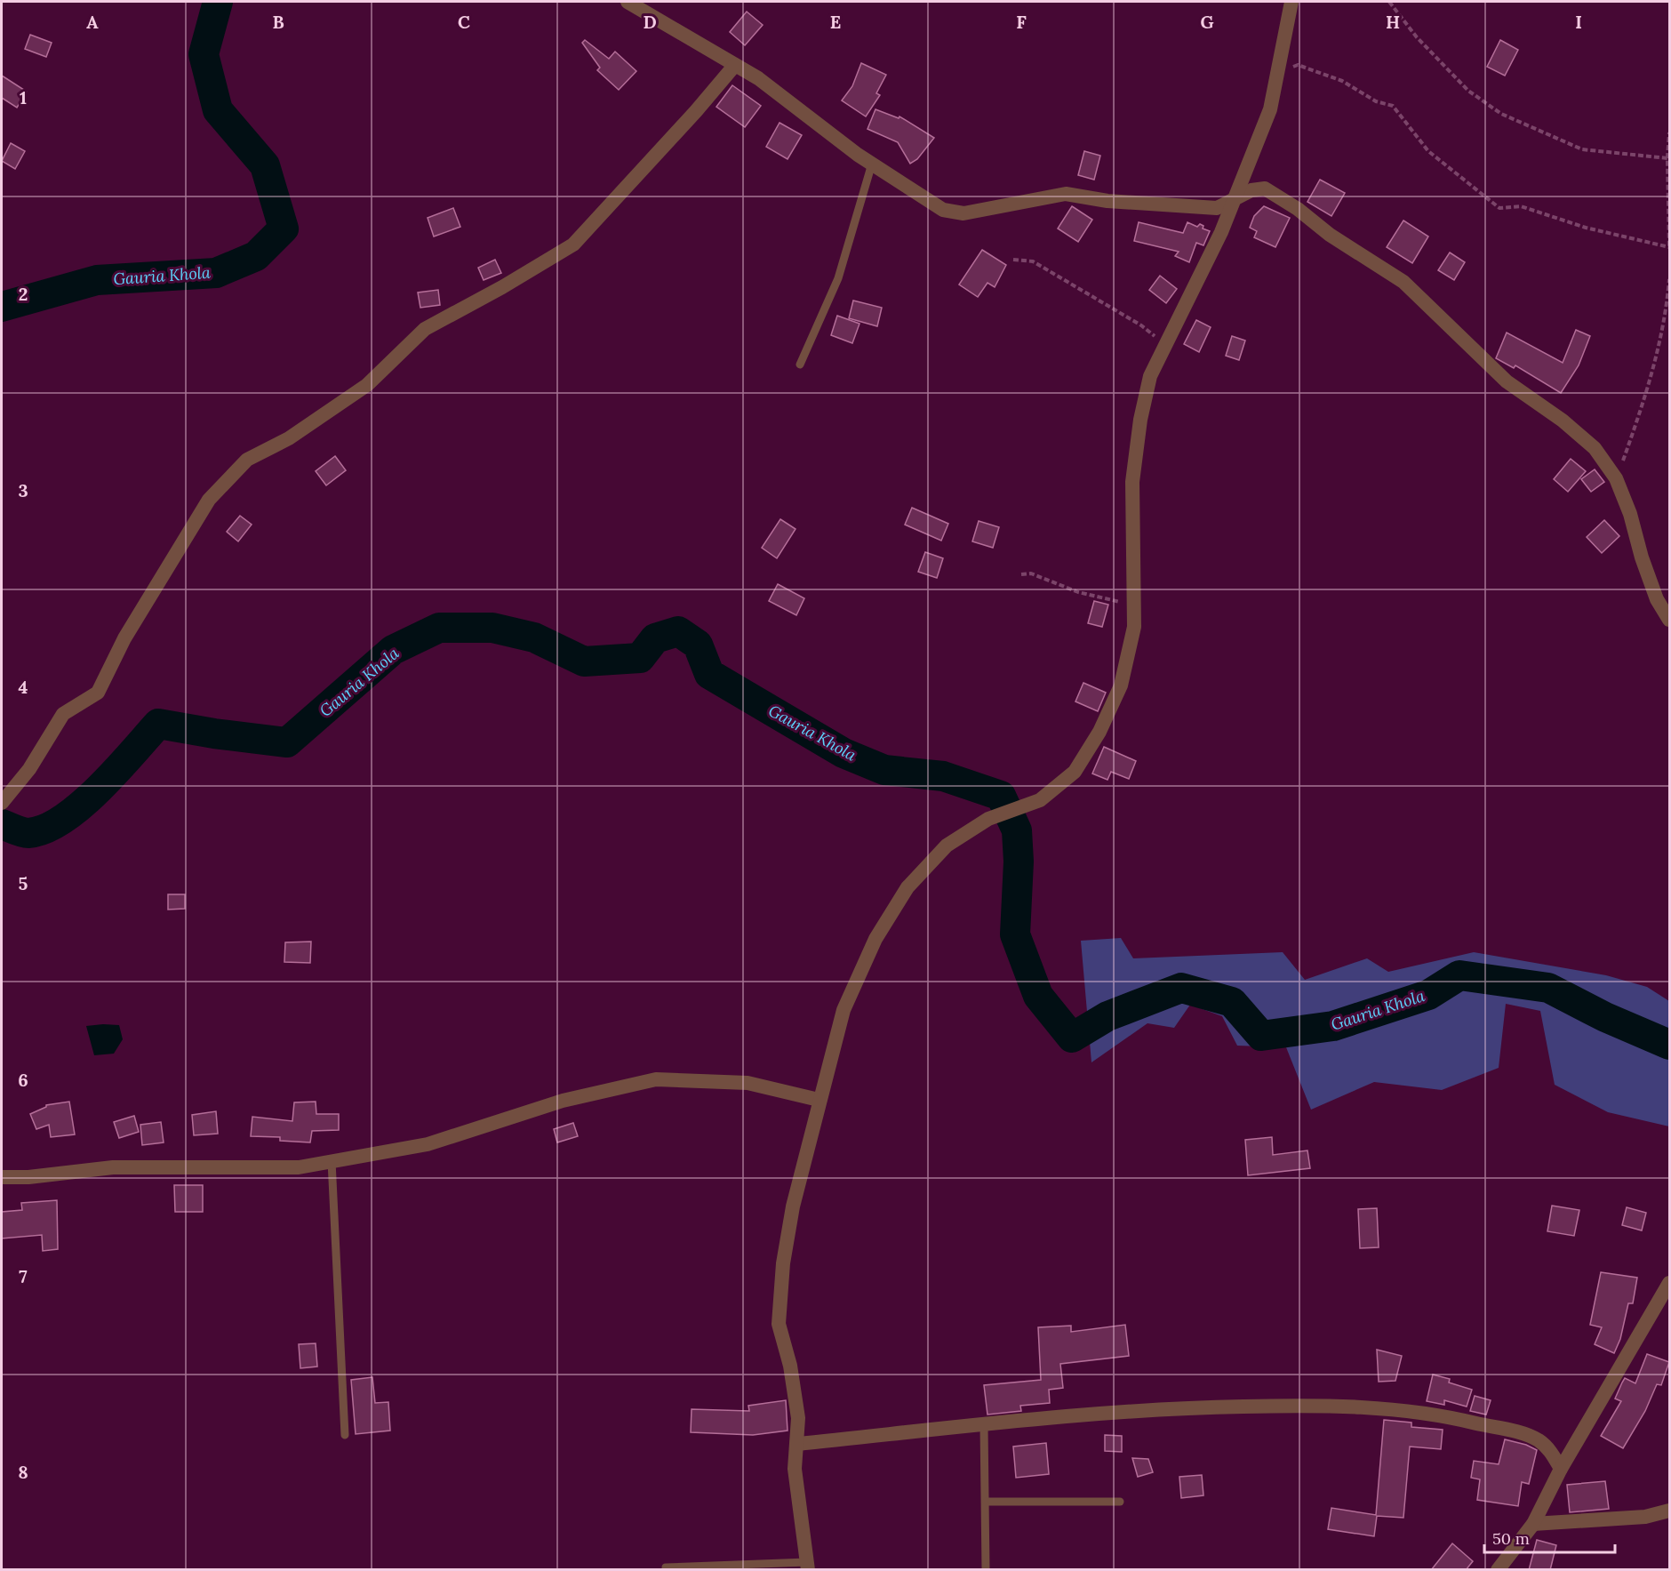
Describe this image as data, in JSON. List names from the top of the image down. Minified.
{"water":["Gauria Khola"],"scale_bar":"50 m","grid":{"columns":["A","B","C","D","E","F","G","H","I"],"rows":["1","2","3","4","5","6","7","8"]}}
